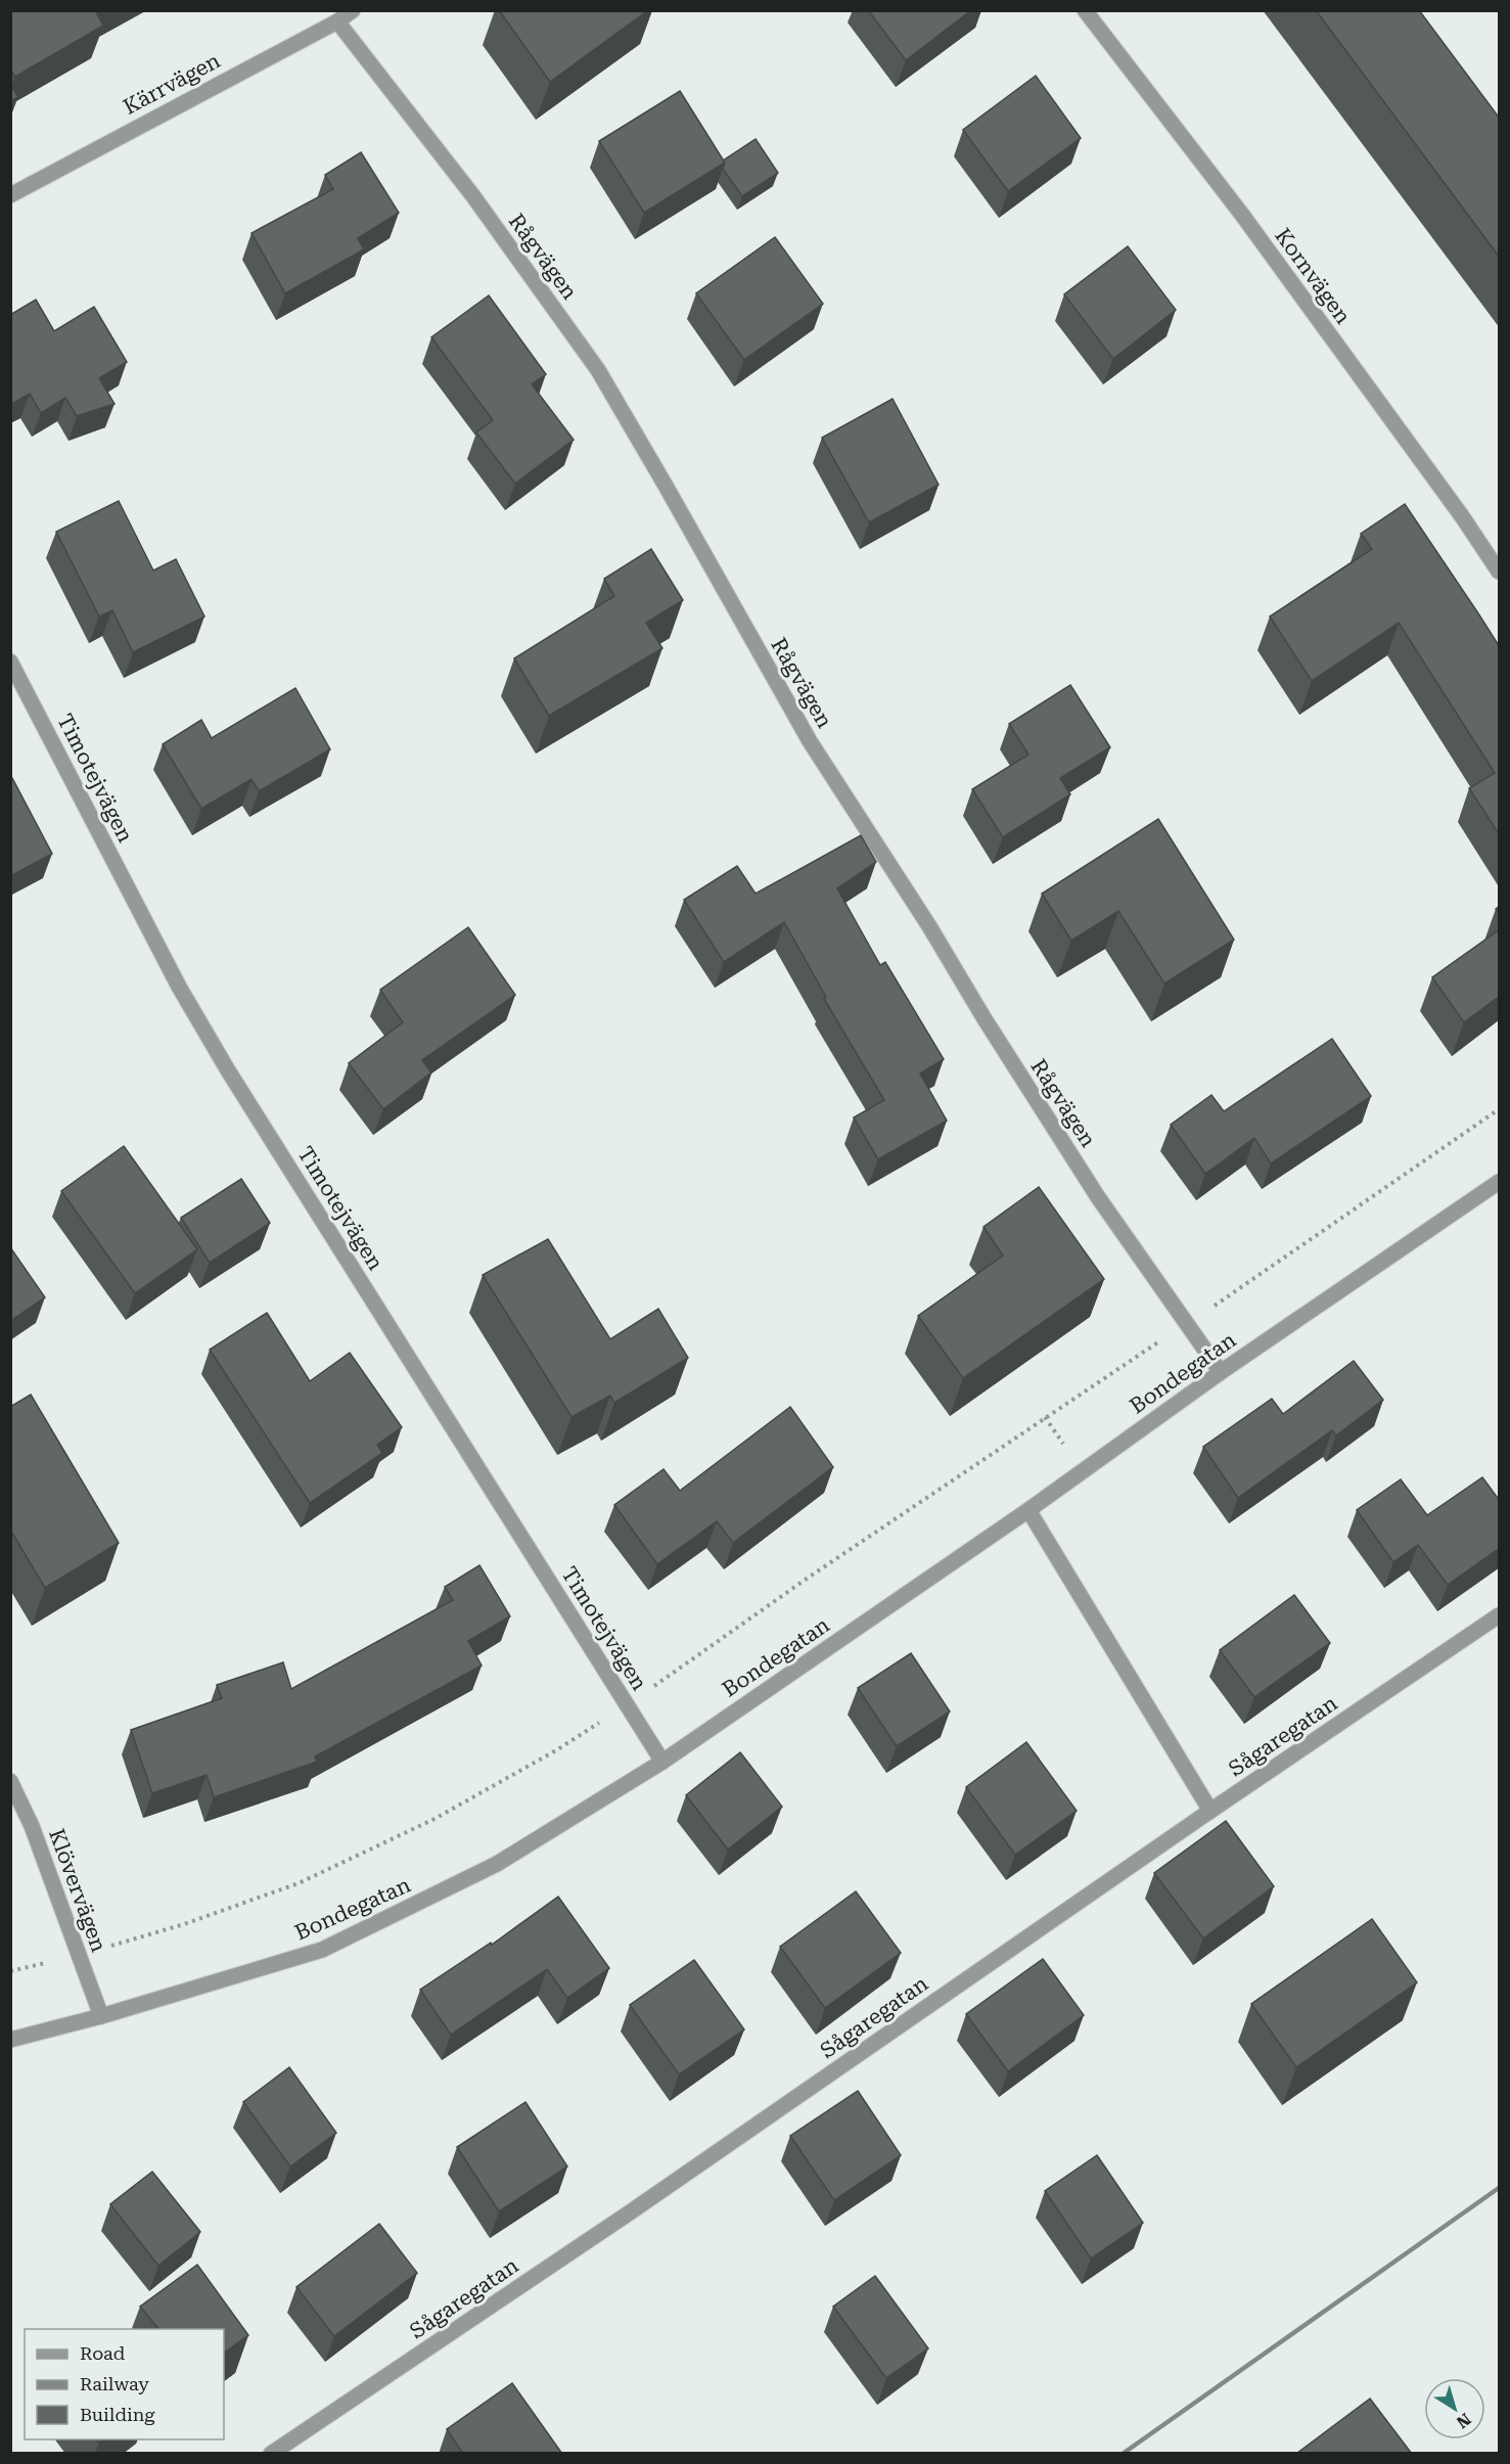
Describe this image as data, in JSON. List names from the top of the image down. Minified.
{"streets":{"street":["Kärrvägen","Rågvägen","Kornvägen","Timotejvägen","Bondegatan","Sågaregatan","Klövervägen"]},"crossings":[["Kärrvägen","Rågvägen"],["Rågvägen","Bondegatan"],["Timotejvägen","Bondegatan"],["Bondegatan","Klövervägen"]],"legend":["Road","Railway","Building"],"north":"bottom right"}
